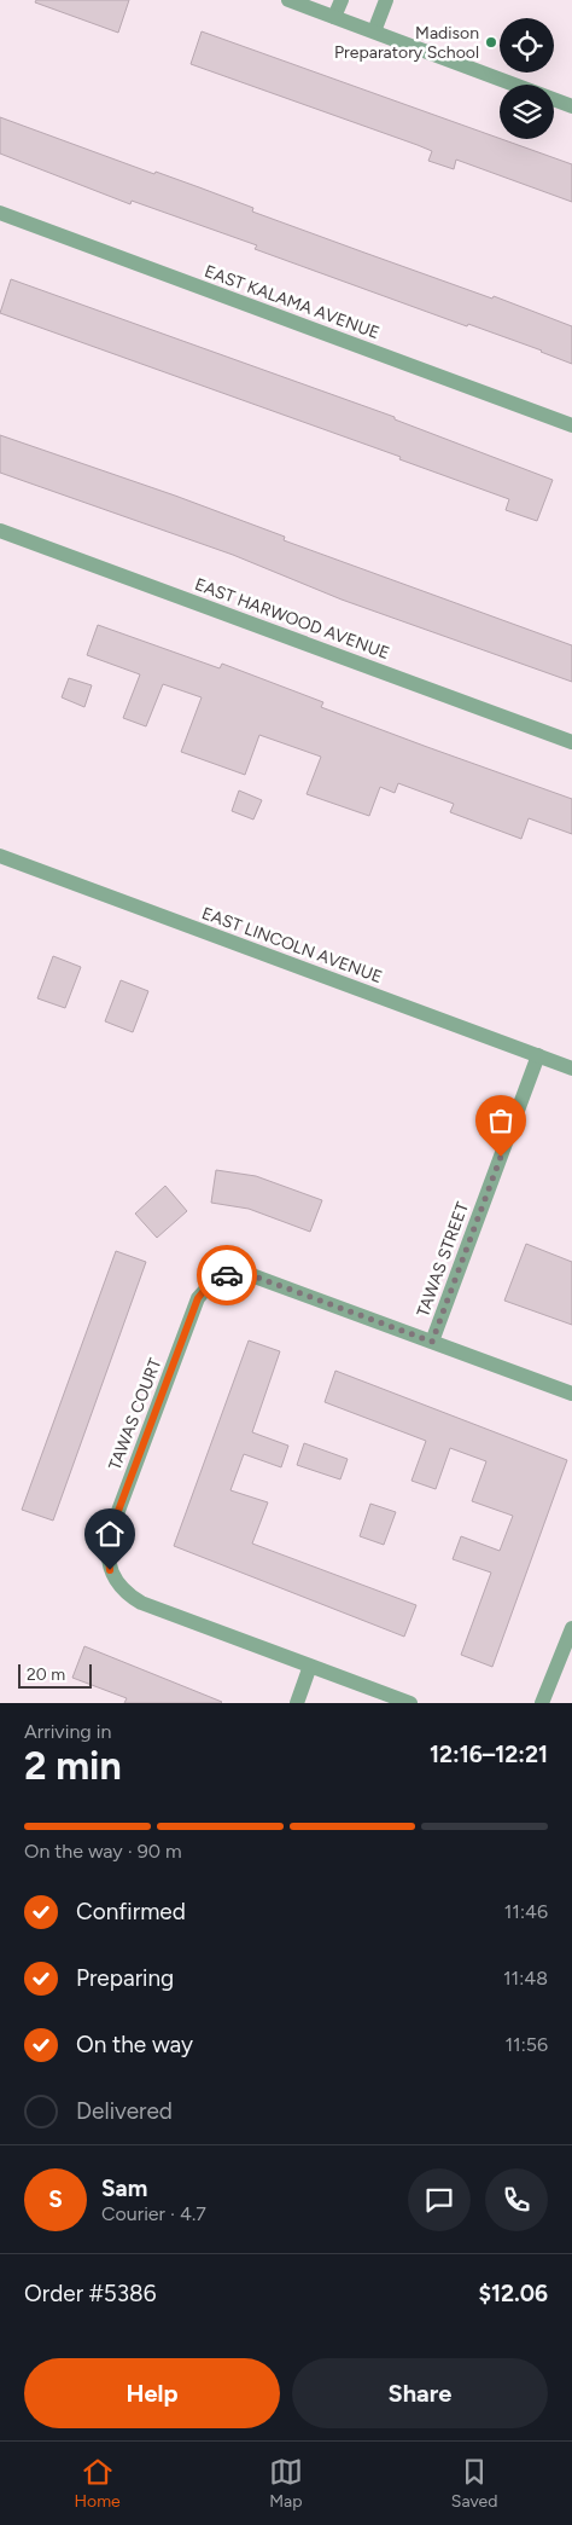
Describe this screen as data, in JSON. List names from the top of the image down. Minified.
{"streets":{"street":["EAST KALAMA AVENUE","EAST HARWOOD AVENUE","EAST LINCOLN AVENUE","TAWAS STREET","TAWAS COURT"]},"crossings":[["EAST LINCOLN AVENUE","TAWAS STREET"],["TAWAS STREET","TAWAS COURT"]],"places":["Madison Preparatory School"],"scale_bar":"20 m","page":{"scale":"20 m","heading":["2 min","Arriving in","12:16–12:21"],"panel":["Sam","Courier · 4.7","Order #5386","$12.06"],"bar":"On the way · 90 m","list":[["Confirmed","11:46"],["Preparing","11:48"],["On the way","11:56"],"Delivered"],"round":"S","buttons":["Help","Share"],"tabs":["Home","Map","Saved"]}}
